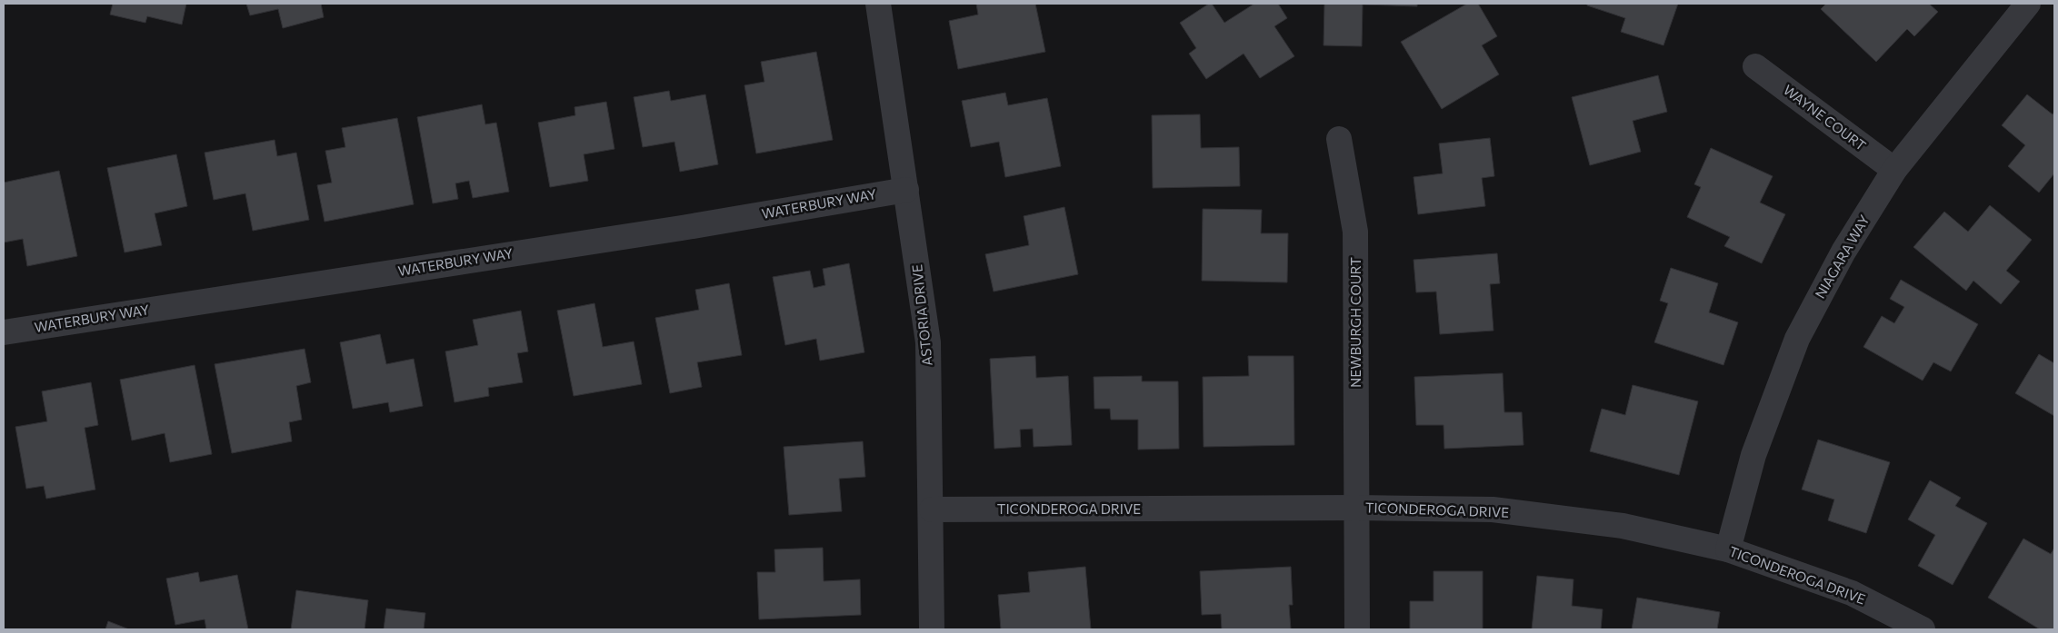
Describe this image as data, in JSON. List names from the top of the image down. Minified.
{"streets":{"street":["WAYNE COURT","WATERBURY WAY","NIAGARA WAY","ASTORIA DRIVE","NEWBURGH COURT","TICONDEROGA DRIVE"]},"crossings":[["WAYNE COURT","NIAGARA WAY"],["WATERBURY WAY","ASTORIA DRIVE"],["NIAGARA WAY","TICONDEROGA DRIVE"],["ASTORIA DRIVE","TICONDEROGA DRIVE"],["NEWBURGH COURT","TICONDEROGA DRIVE"]]}
